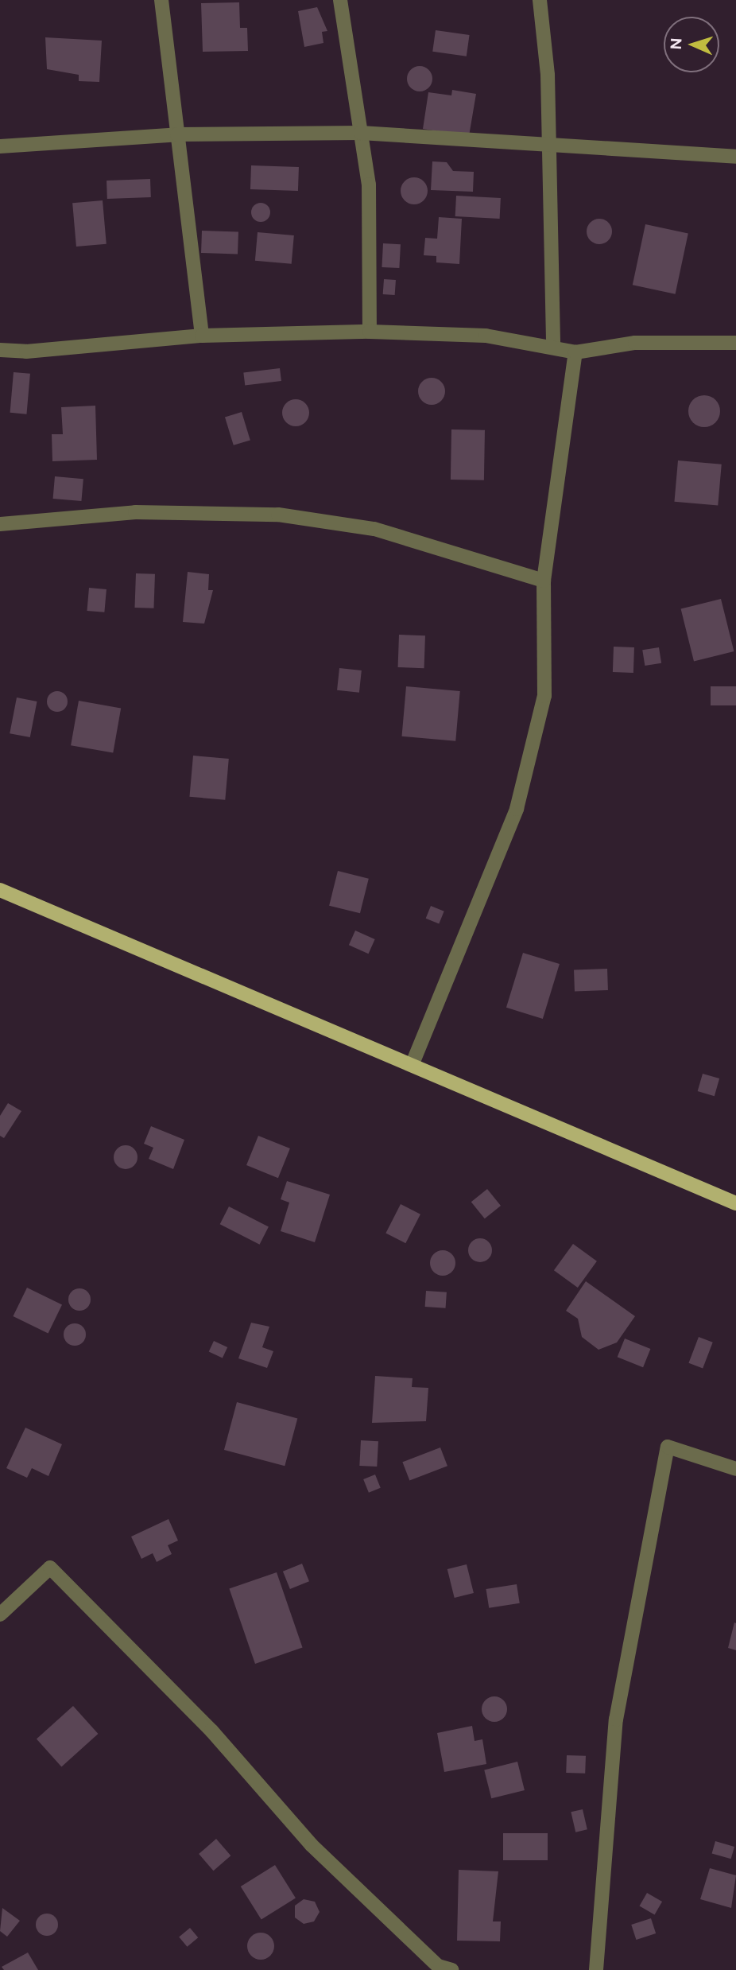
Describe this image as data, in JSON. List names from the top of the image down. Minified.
{"north":"left"}
